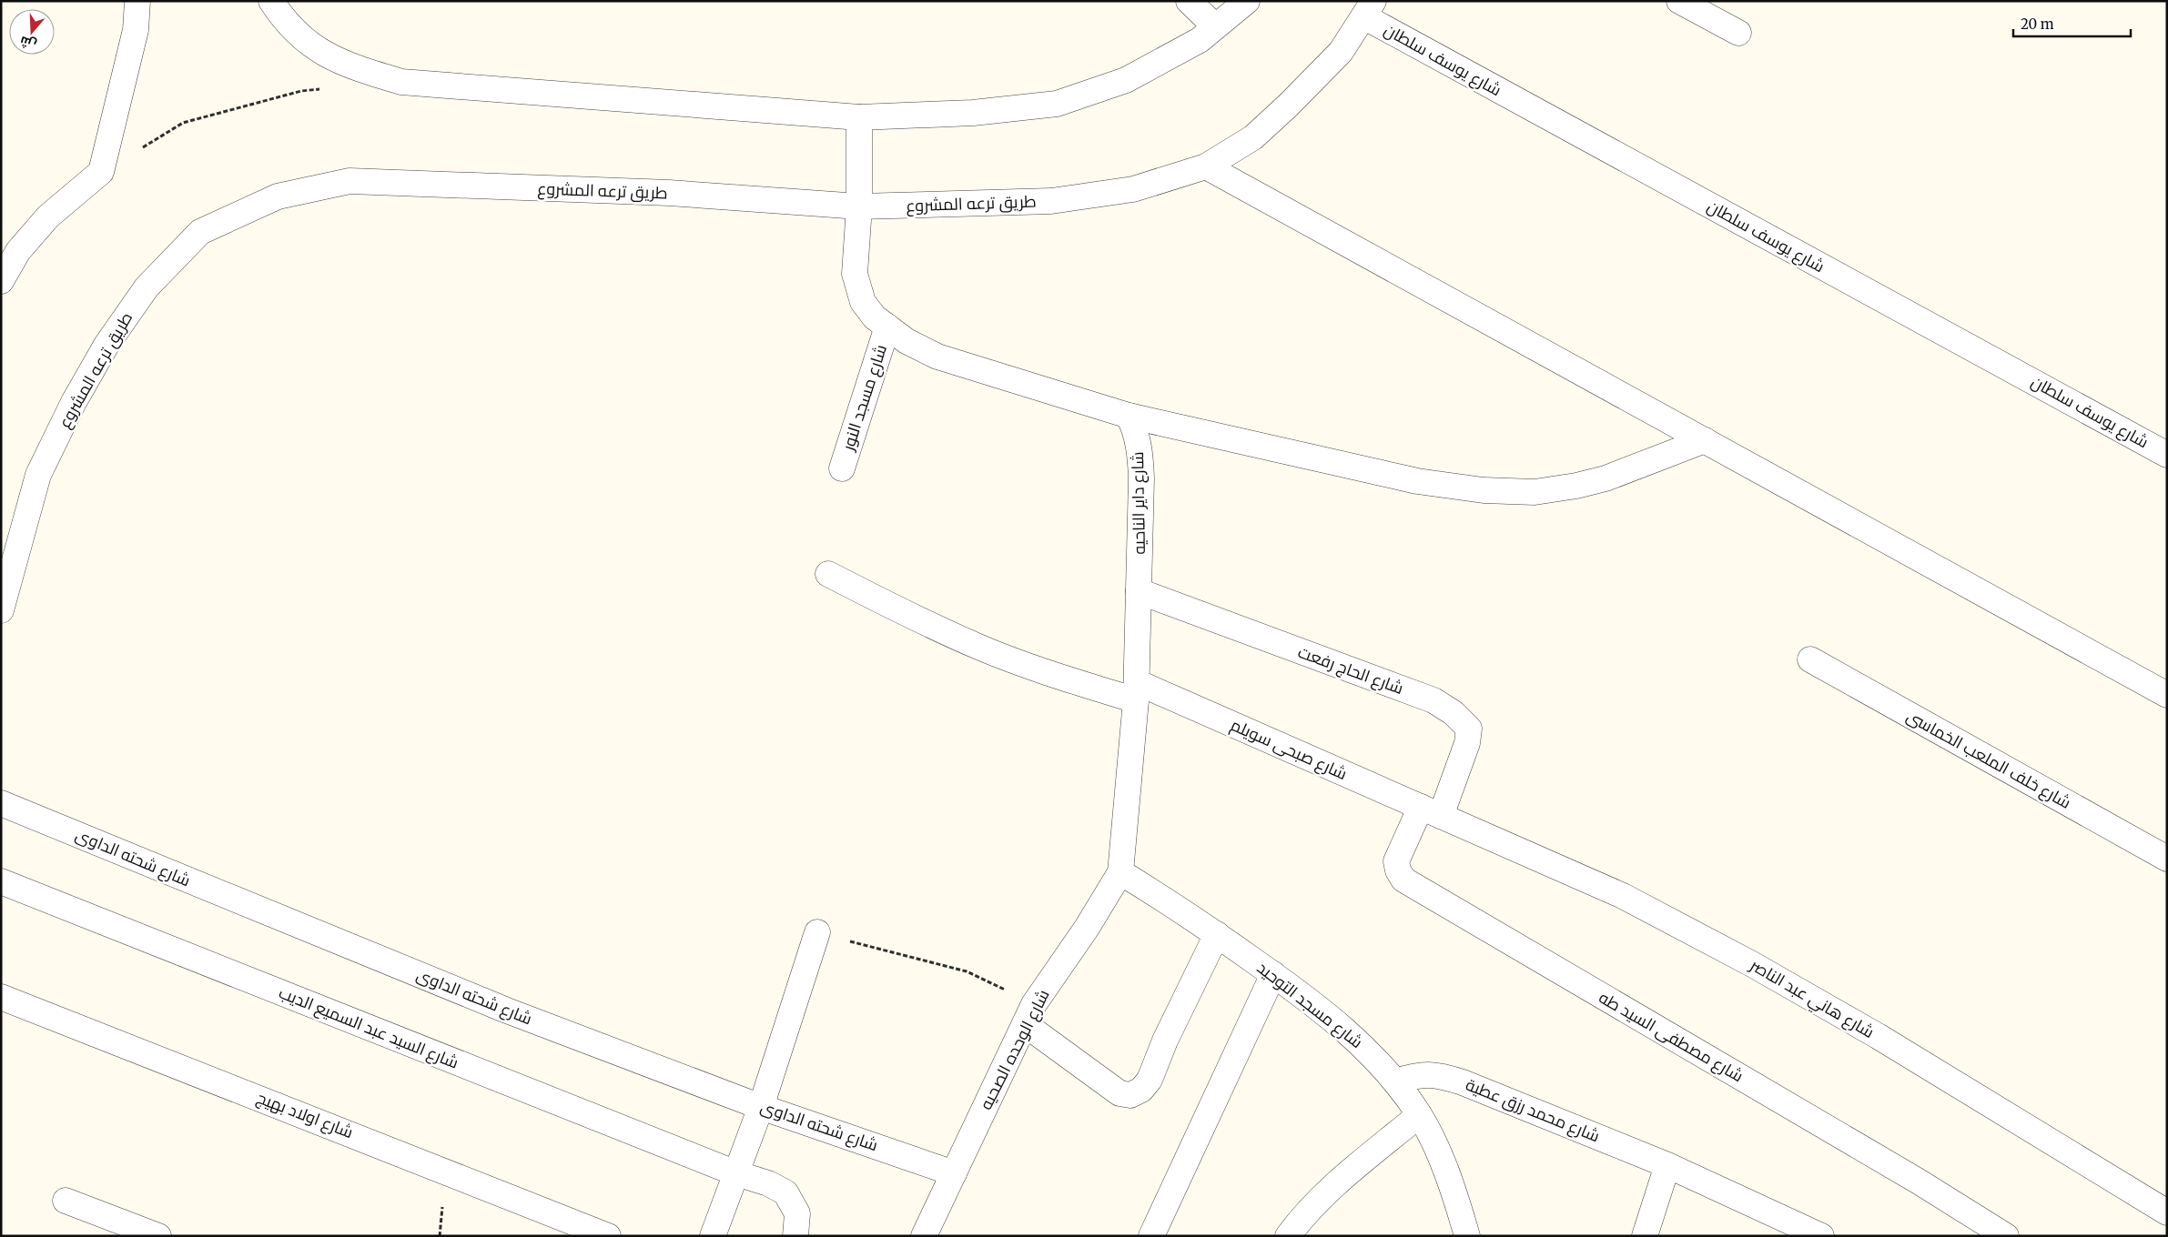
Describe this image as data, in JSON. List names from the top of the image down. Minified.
{"streets":{"street":["شارع يوسف سلطان","طريق ترعه المشروع","شارع مسجد النور","شارع داير الناحيه","شارع الحاج رفعت","شارع صبحى سويلم","شارع خلف الملعب الخماسى","شارع شحته الداوى","شارع هاني عبد الناصر","شارع مسجد التوحيد","شارع السيد عبد السميع الديب","شارع مصطفى السيد طه","شارع الوحده الصحيه","شارع محمد رزق عطية","شارع اولاد بهيج"]},"crossings":[["شارع يوسف سلطان","طريق ترعه المشروع"],["شارع داير الناحيه","شارع الحاج رفعت"],["شارع داير الناحيه","شارع صبحى سويلم"],["شارع داير الناحيه","شارع مسجد التوحيد"],["شارع داير الناحيه","شارع الوحده الصحيه"],["شارع الحاج رفعت","شارع صبحى سويلم"],["شارع الحاج رفعت","شارع هاني عبد الناصر"],["شارع الحاج رفعت","شارع مصطفى السيد طه"],["شارع صبحى سويلم","شارع هاني عبد الناصر"],["شارع صبحى سويلم","شارع مصطفى السيد طه"],["شارع شحته الداوى","شارع الوحده الصحيه"],["شارع هاني عبد الناصر","شارع مصطفى السيد طه"],["شارع مسجد التوحيد","شارع الوحده الصحيه"],["شارع مسجد التوحيد","شارع محمد رزق عطية"]],"scale_bar":"20 m","north":"bottom"}
